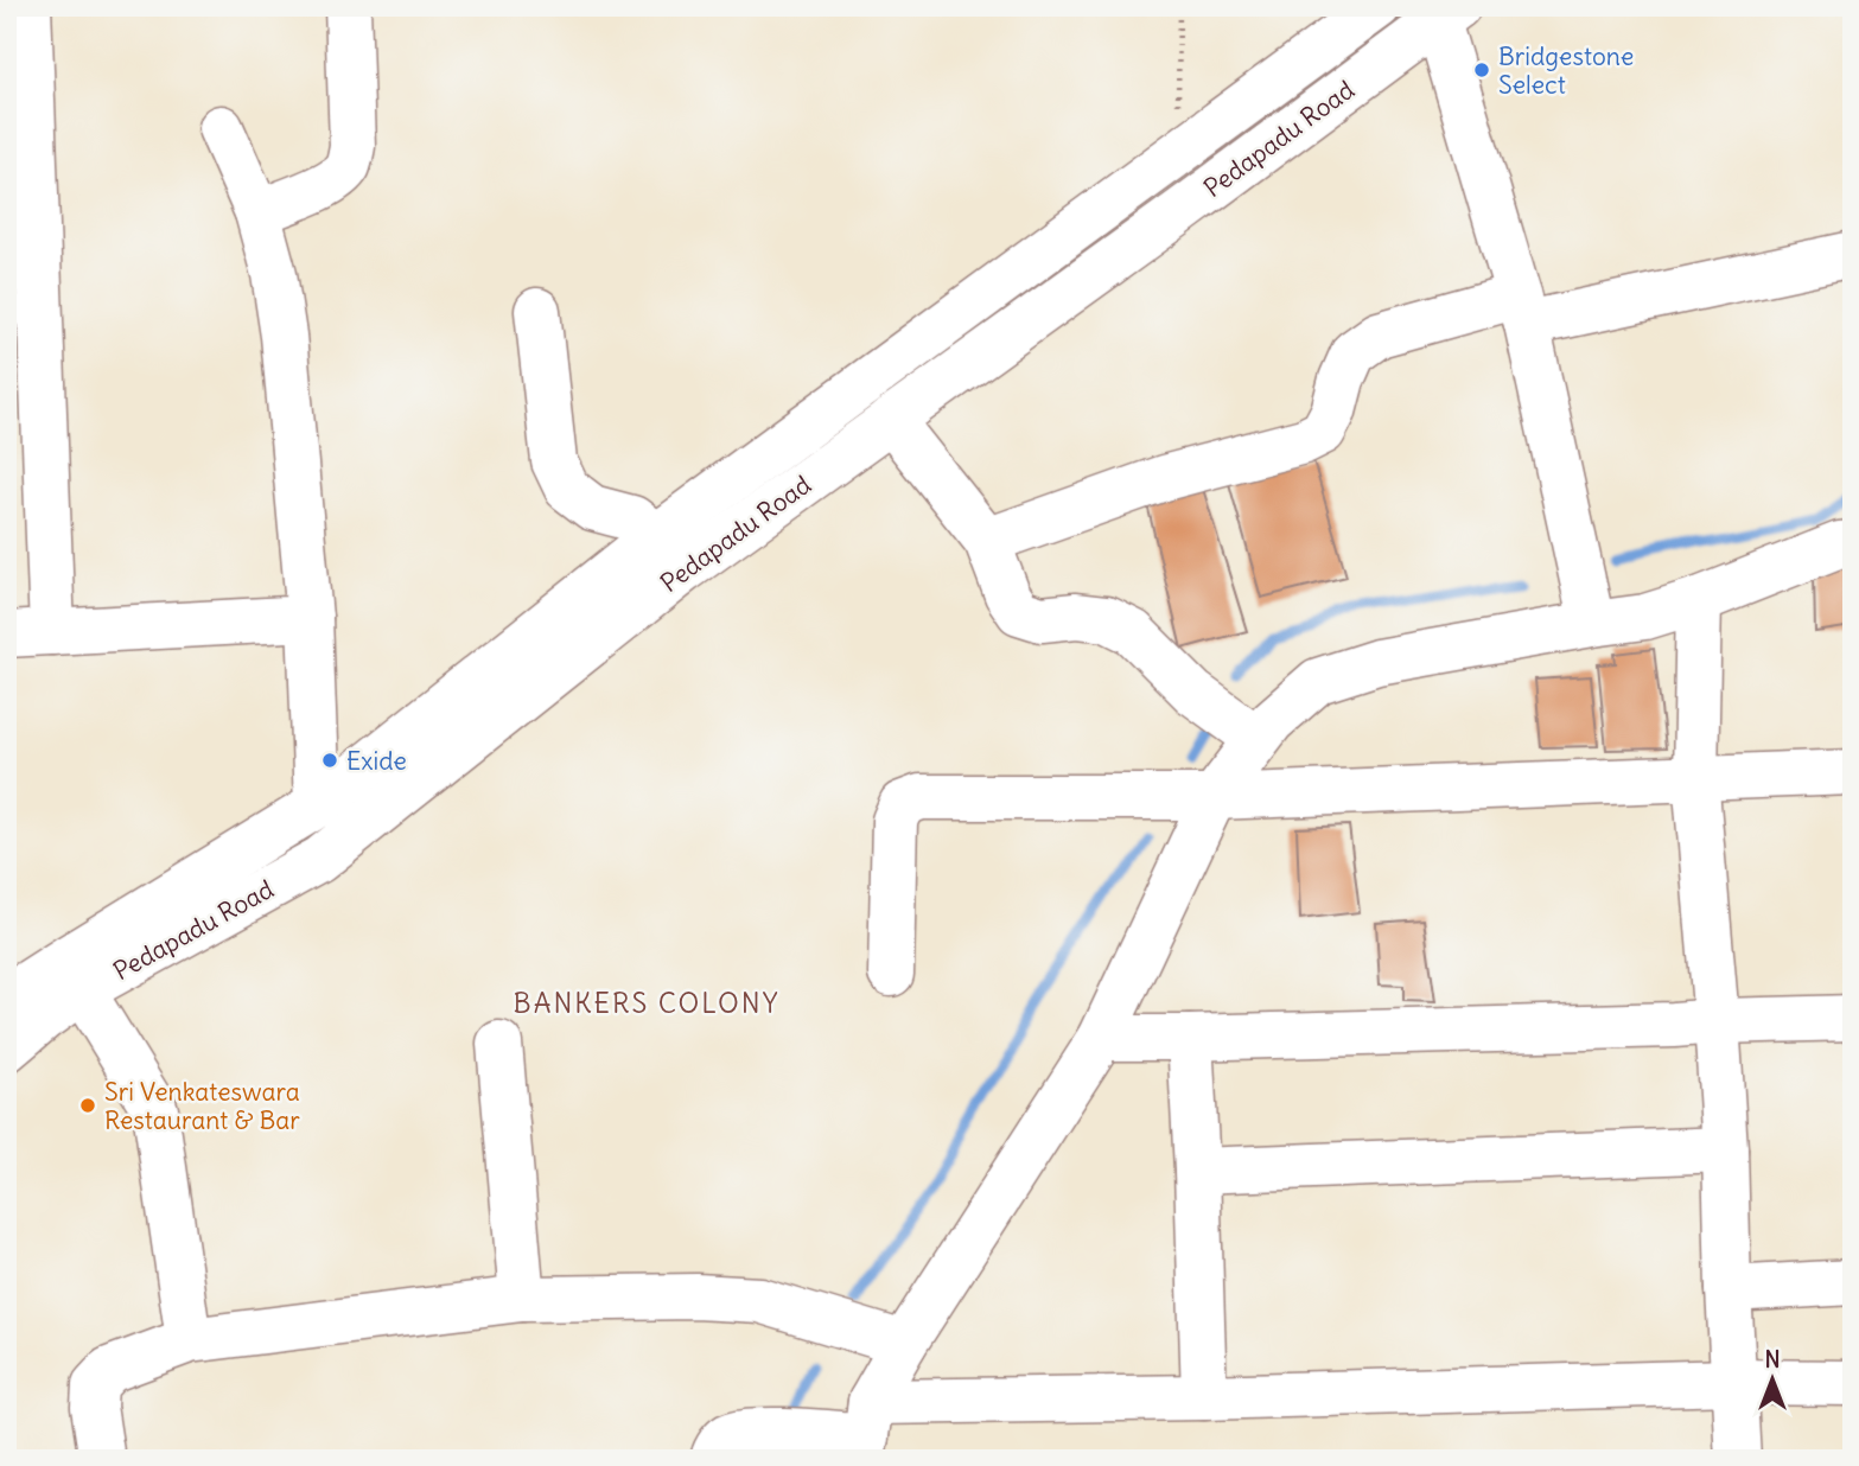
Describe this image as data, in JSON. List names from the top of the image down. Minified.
{"streets":{"street":["Pedapadu Road"]},"districts":["BANKERS COLONY"],"places":["Bridgestone Select","Exide","Sri Venkateswara Restaurant & Bar"],"north":"top"}
